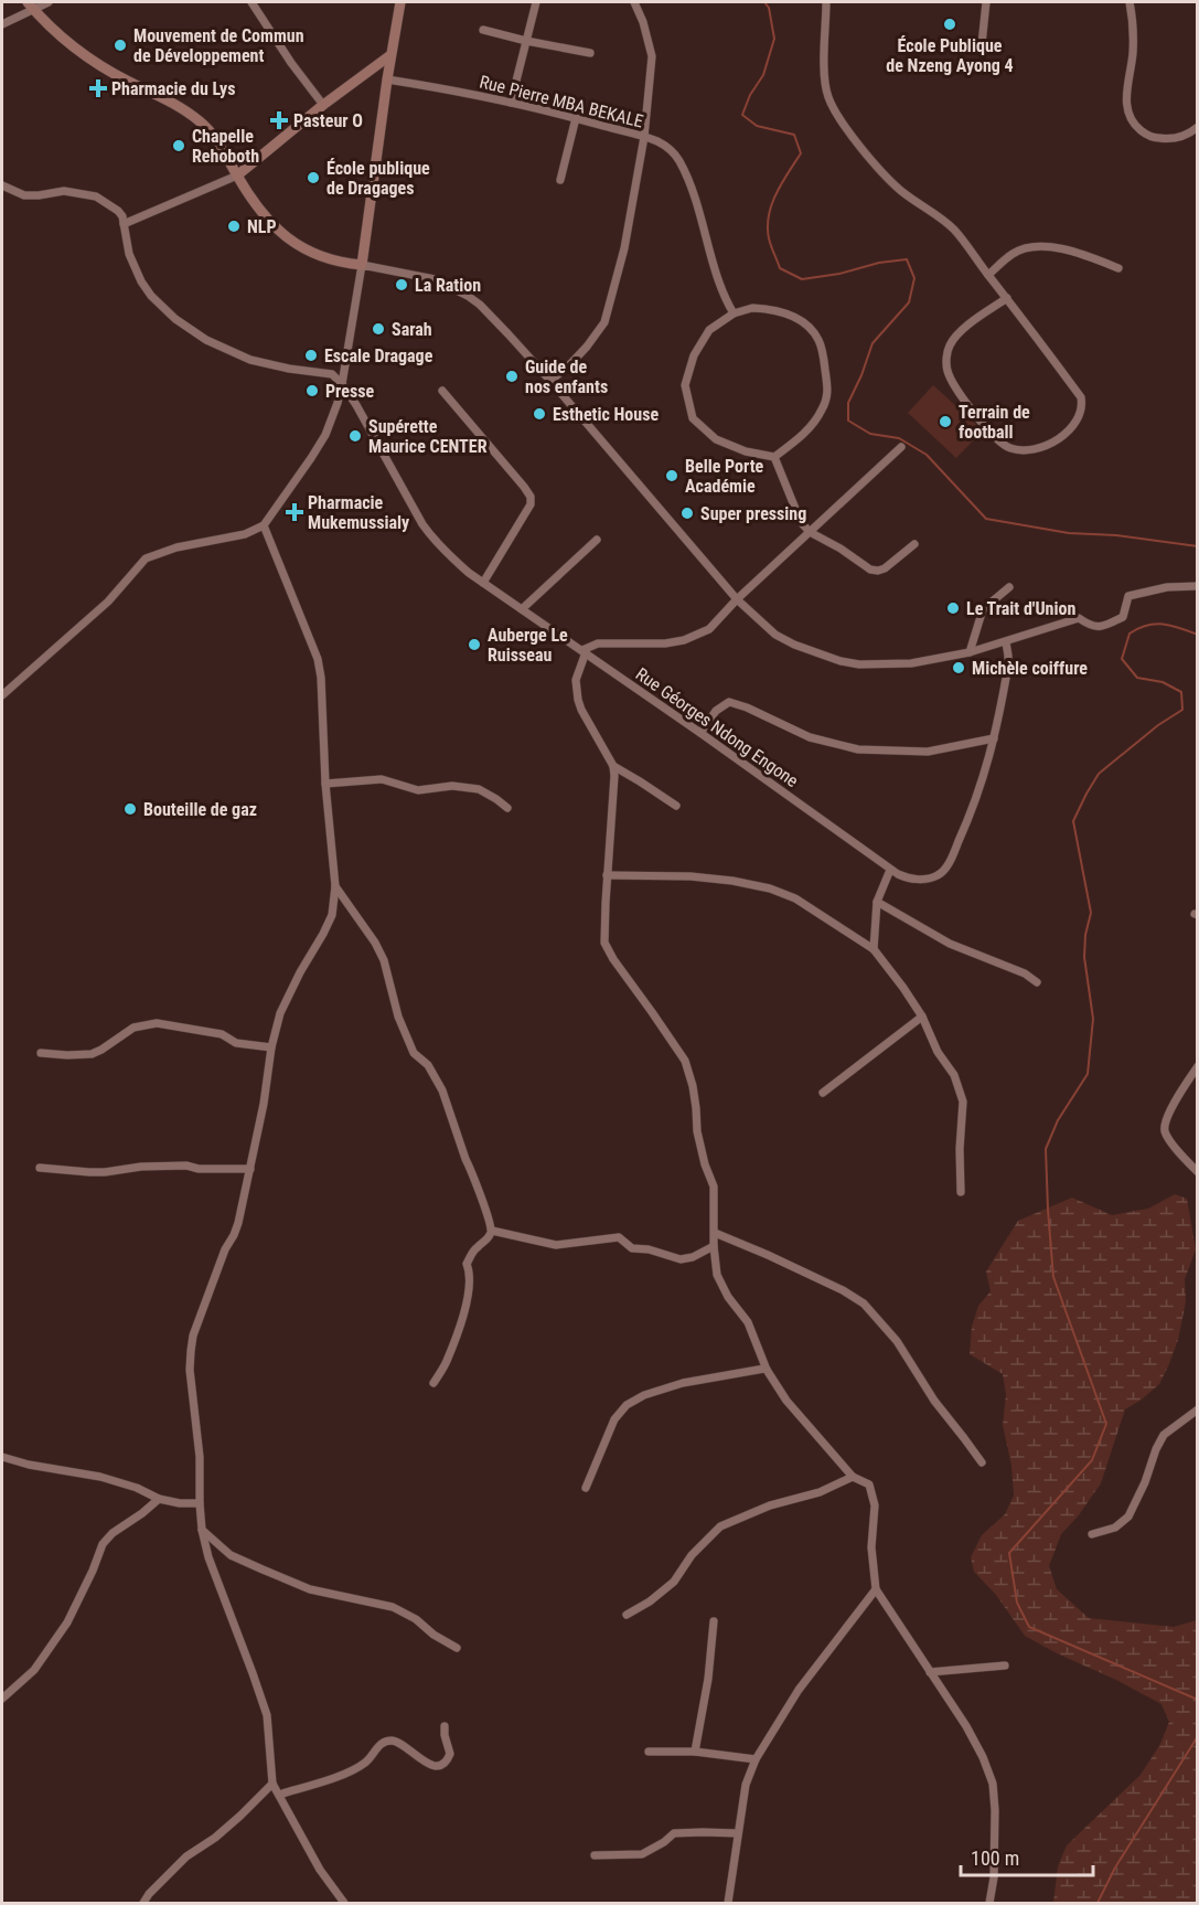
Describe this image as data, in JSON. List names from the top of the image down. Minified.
{"streets":{"street":["Rue Pierre MBA BEKALE","Rue Géorges Ndong Engone"]},"places":{"other":["École Publique de Nzeng Ayong 4","Mouvement de Commun de Développement","Chapelle Rehoboth","École publique de Dragages","NLP","La Ration","Sarah","Escale Dragage","Guide de nos enfants","Presse","Esthetic House","Terrain de football","Supérette Maurice CENTER","Belle Porte Académie","Super pressing","Le Trait d'Union","Auberge Le Ruisseau","Michèle coiffure","Bouteille de gaz"],"health":["Pharmacie du Lys","Pasteur O","Pharmacie Mukemussialy"]},"scale_bar":"100 m"}
